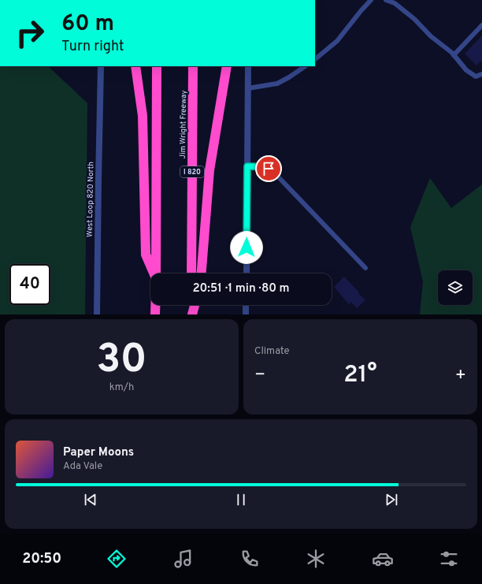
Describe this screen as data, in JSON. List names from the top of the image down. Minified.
{"streets":{"highway":["Jim Wright Freeway","I 820"],"street":["West Loop 820 North"]},"page":{"turn":["60 m","Turn right"],"limit":"40","trip":"20:51 · 1 min · 80 m","tile":[["30","km/h"],"Climate"],"heat":["−","21°","+"],"song":["Paper Moons","Ada Vale"],"tabs":"20:50"}}
